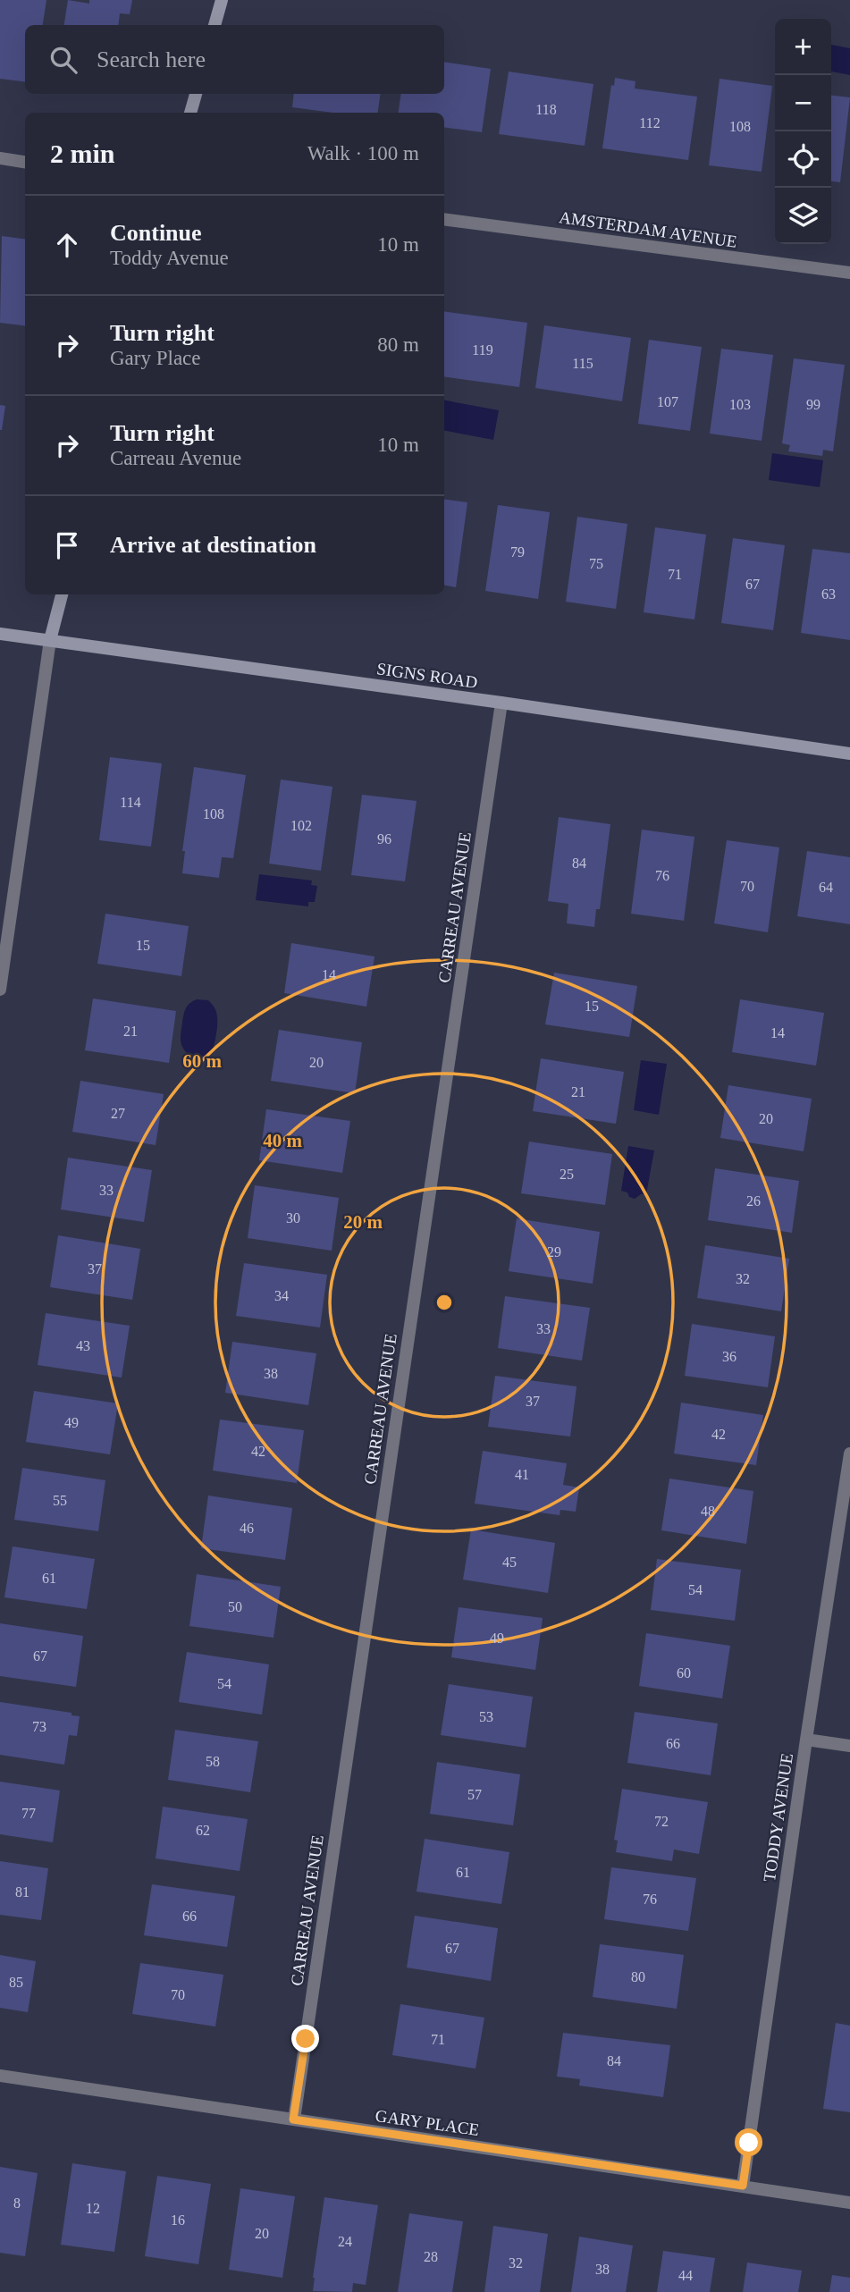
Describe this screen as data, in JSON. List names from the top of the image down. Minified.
{"streets":{"street":["AMSTERDAM AVENUE","SIGNS ROAD","CARREAU AVENUE","TODDY AVENUE","GARY PLACE"]},"crossings":[["SIGNS ROAD","CARREAU AVENUE"],["CARREAU AVENUE","GARY PLACE"],["TODDY AVENUE","GARY PLACE"]],"house_numbers":["118","112","108","119","115","107","103","99","79","75","71","67","63","114","108","102","96","84","76","70","64","15","14","15","21","14","20","21","27","20","25","33","26","30","29","37","32","34","33","43","36","38","37","49","42","42","41","55","48","46","45","61","54","50","49","67","60","54","53","73","66","58","57","77","72","62","61","81","76","66","67","80","85","70","71","84","8","12","16","20","24","28","32","38","44"],"page":{"map_buttons":["+","−"],"search":"Search here","heading":["2 min","Walk · 100 m"],"list":[["Continue","Toddy Avenue","10 m"],["Turn right","Gary Place","80 m"],["Turn right","Carreau Avenue","10 m"],"Arrive at destination"]},"rings":["60 m","40 m","20 m"]}
